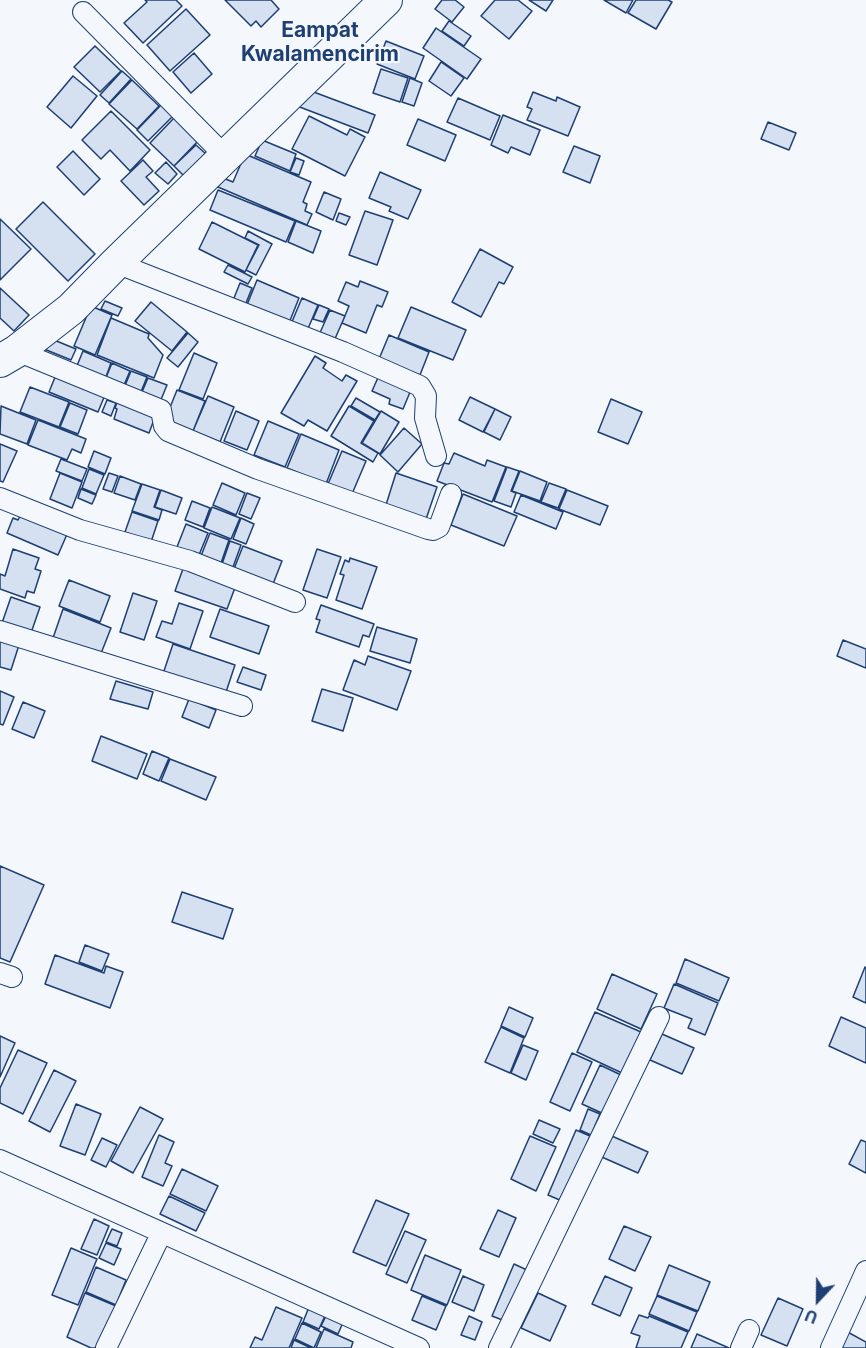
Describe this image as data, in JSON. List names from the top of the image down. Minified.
{"districts":["Eampat Kwalamencirim"],"north":"bottom"}
